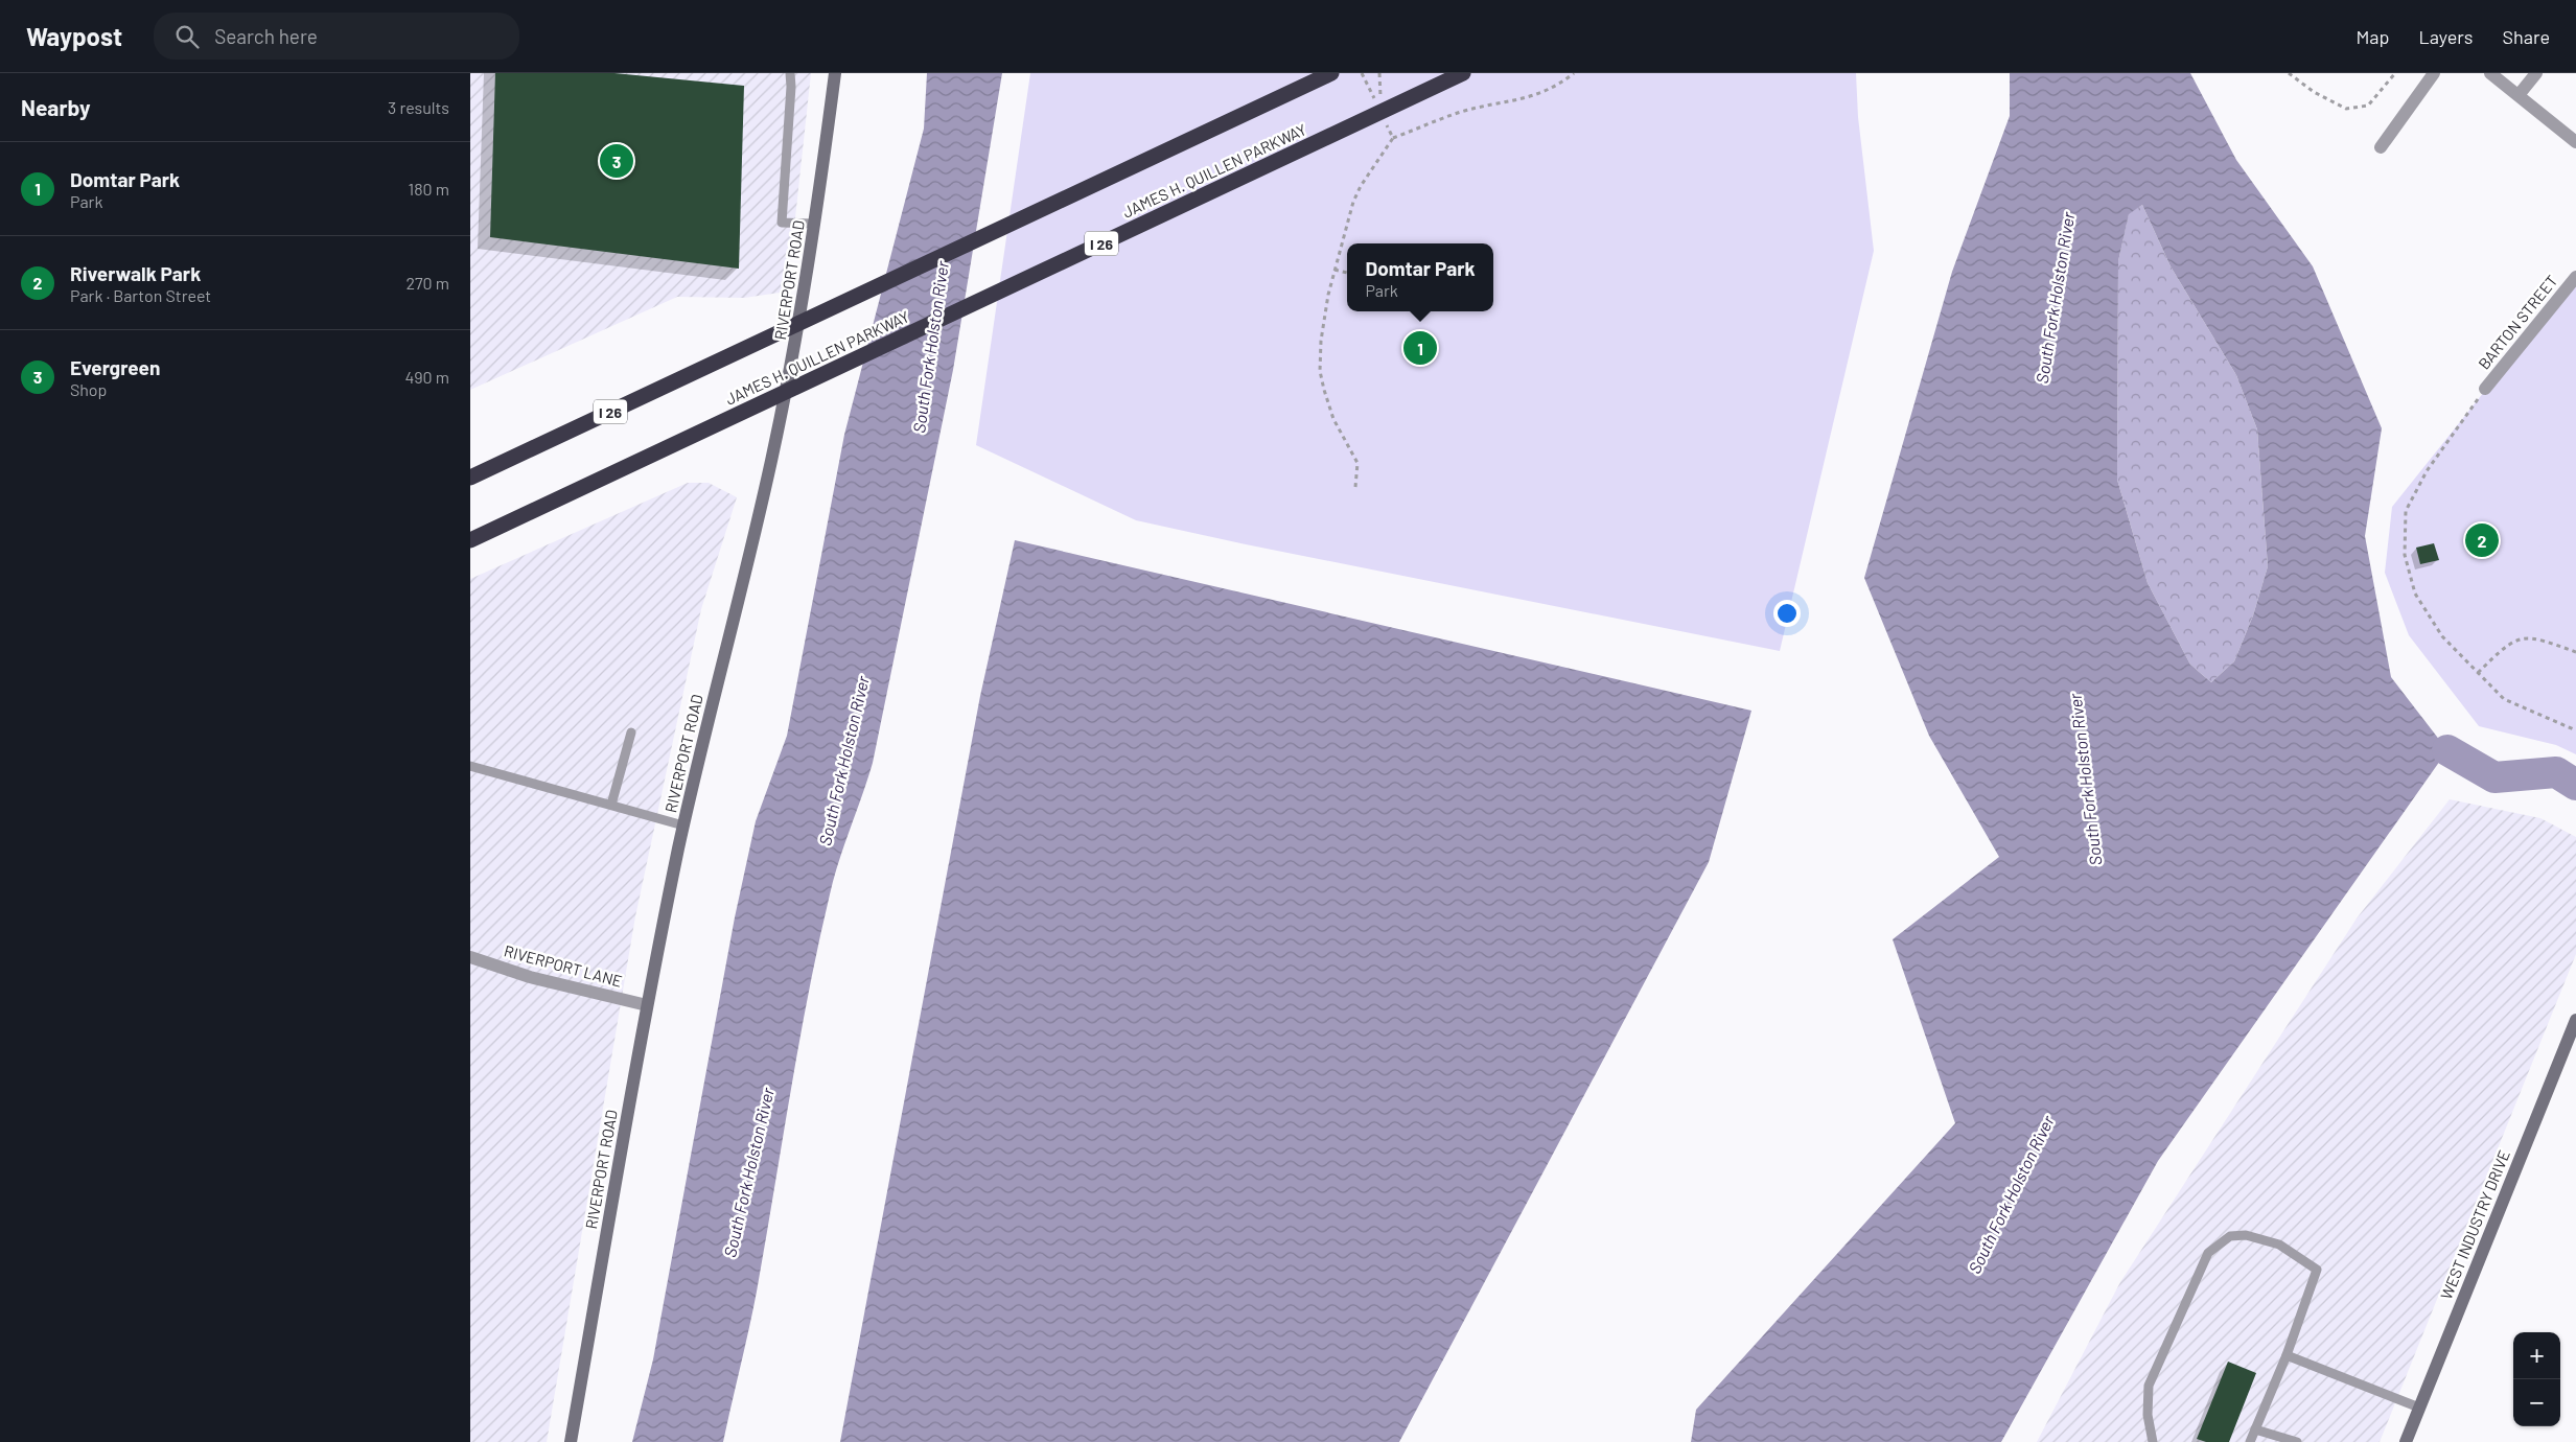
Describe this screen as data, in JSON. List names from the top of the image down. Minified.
{"streets":{"highway":["JAMES H. QUILLEN PARKWAY","I 26"],"main road":["RIVERPORT ROAD","WEST INDUSTRY DRIVE"],"street":["BARTON STREET","RIVERPORT LANE"]},"crossings":[["RIVERPORT ROAD","RIVERPORT LANE"]],"water":["South Fork Holston River"],"page":{"header":"Waypost","search":"Search here","nav":["Map","Layers","Share"],"heading":["Nearby","3 results"],"list":[{"mark":"1","name":"Domtar Park","note":"Park","value":"180 m"},{"mark":"2","name":"Riverwalk Park","note":"Park · Barton Street","value":"270 m"},{"mark":"3","name":"Evergreen","note":"Shop","value":"490 m"}],"pins":["3","1","2"],"popup":["Domtar Park","Park"],"map_buttons":["+","−"]}}
